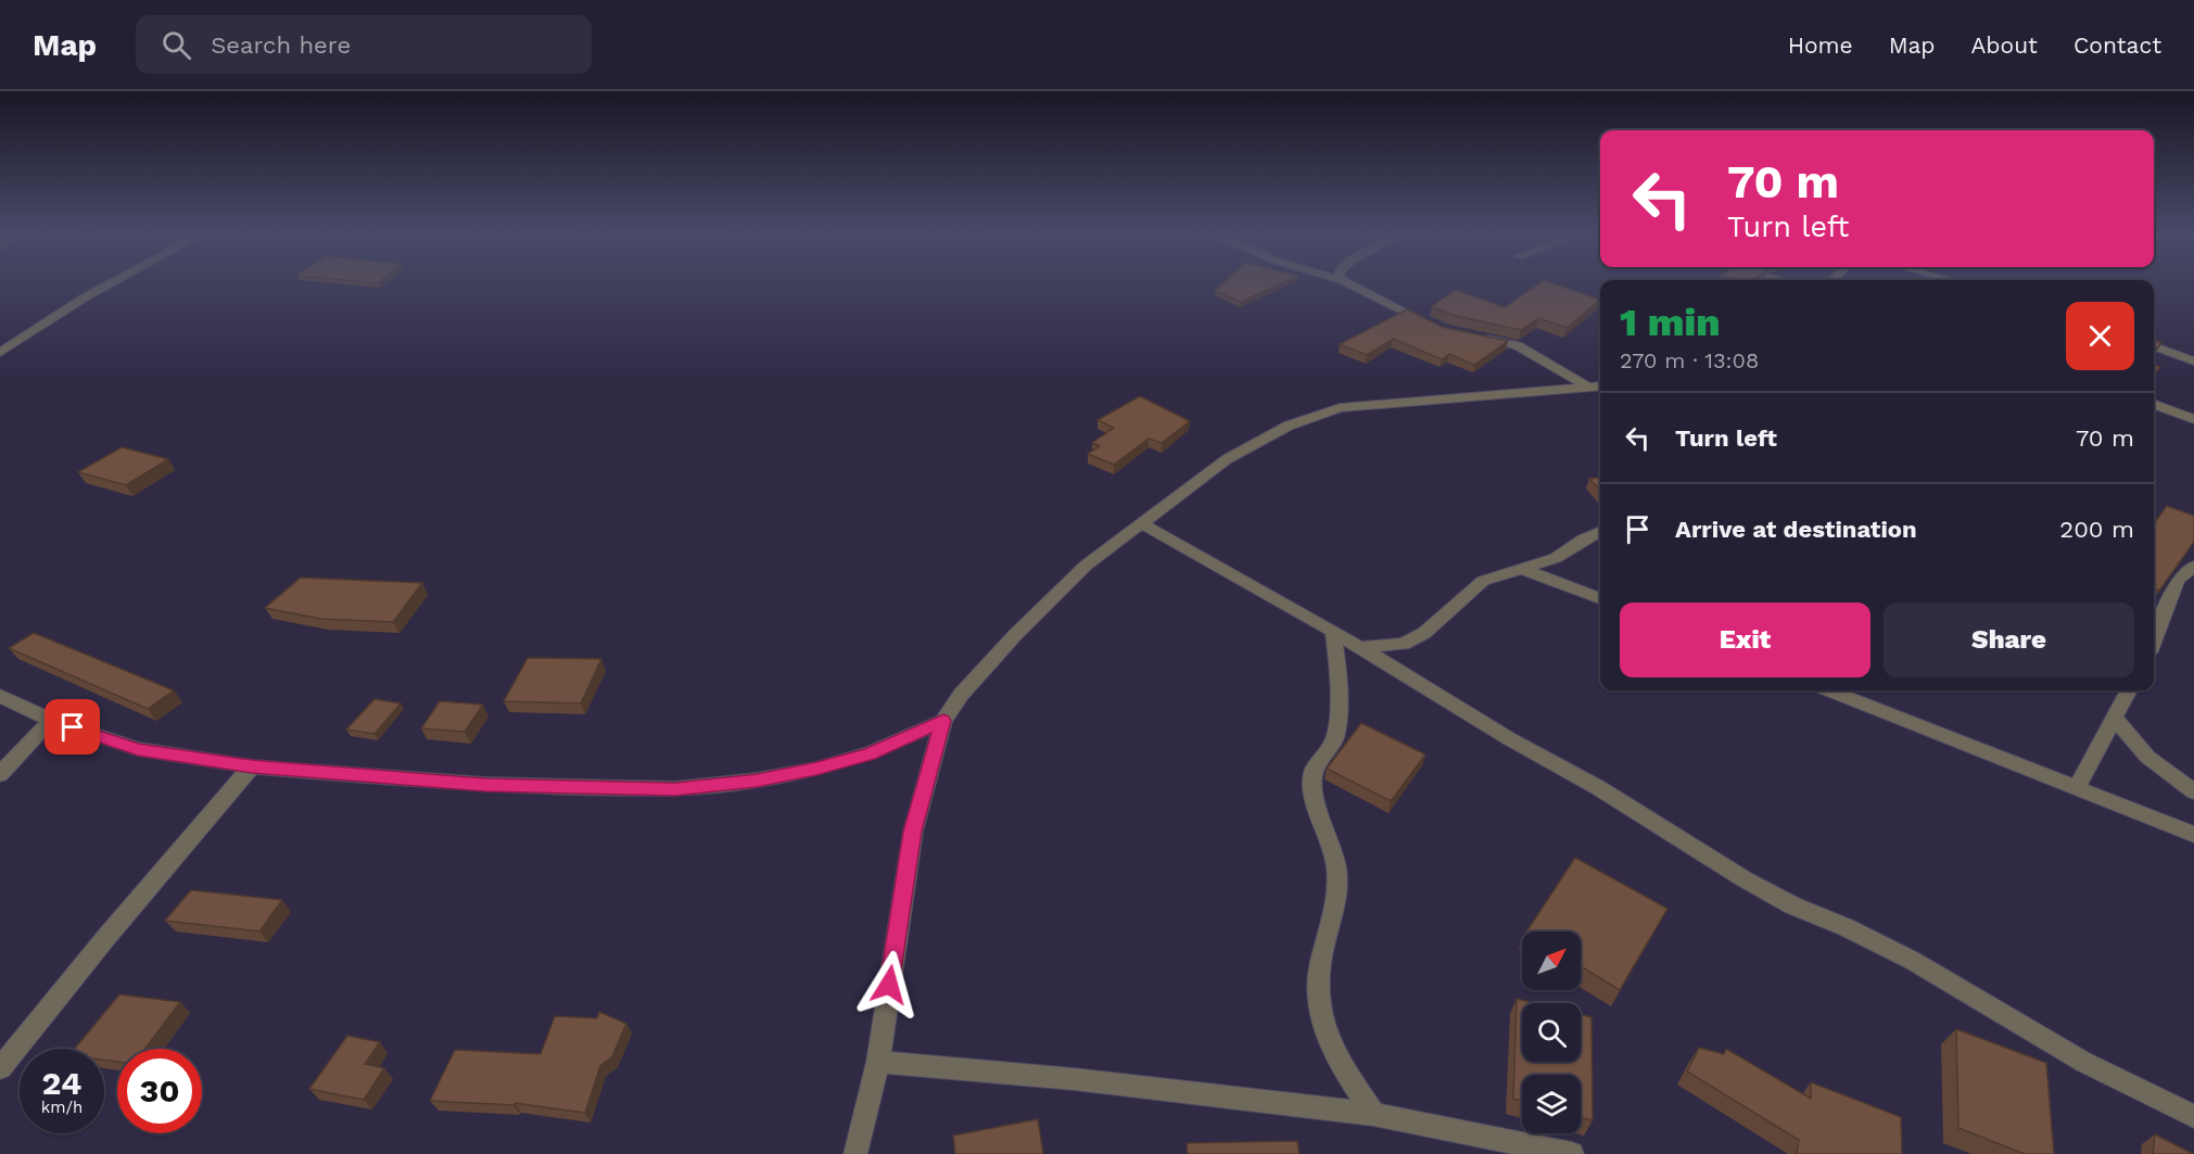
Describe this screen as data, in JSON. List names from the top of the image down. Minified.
{"north":"top right","page":{"header":"Map","search":"Search here","nav":["Home","Map","About","Contact"],"turn":["70 m","Turn left"],"heading":["1 min","270 m · 13:08"],"list":[{"name":"Turn left","value":"70 m"},{"name":"Arrive at destination","value":"200 m"}],"buttons":["Exit","Share"],"speed":"24 km/h","limit":"30"}}
